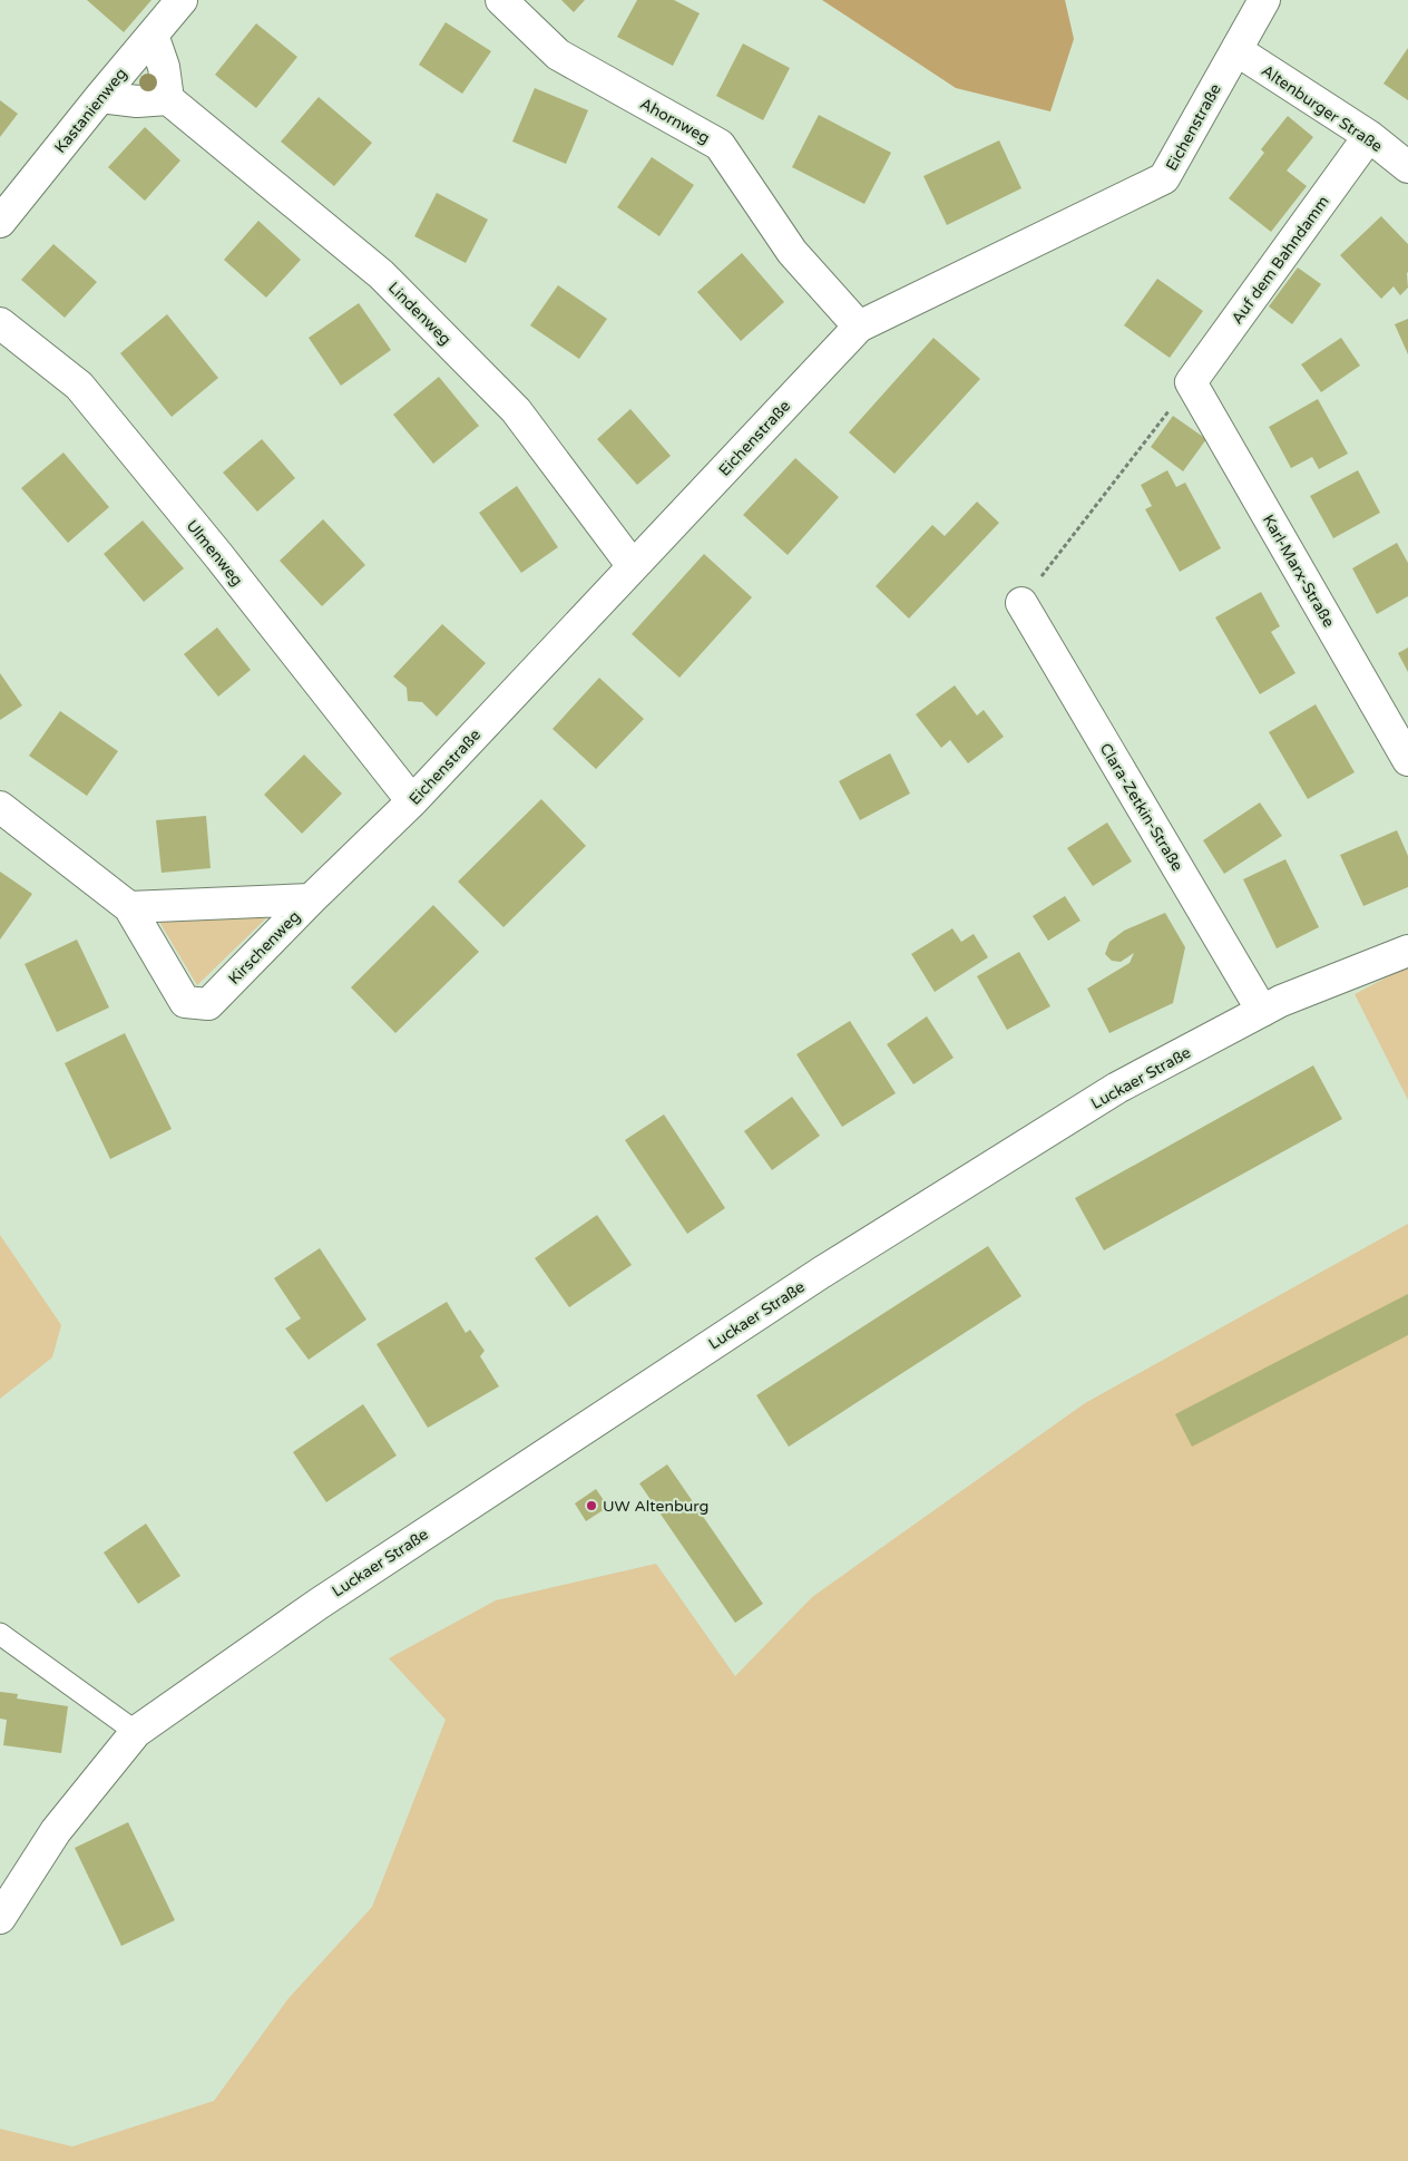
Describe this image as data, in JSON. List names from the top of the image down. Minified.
{"streets":{"street":["Altenburger Straße","Kastanienweg","Ahornweg","Eichenstraße","Auf dem Bahndamm","Lindenweg","Ulmenweg","Karl-Marx-Straße","Clara-Zetkin-Straße","Kirschenweg","Luckaer Straße"]},"crossings":[["Altenburger Straße","Eichenstraße"],["Altenburger Straße","Auf dem Bahndamm"],["Ahornweg","Eichenstraße"],["Eichenstraße","Lindenweg"],["Eichenstraße","Ulmenweg"],["Eichenstraße","Kirschenweg"],["Auf dem Bahndamm","Karl-Marx-Straße"],["Clara-Zetkin-Straße","Luckaer Straße"]],"places":["UW Altenburg"]}
